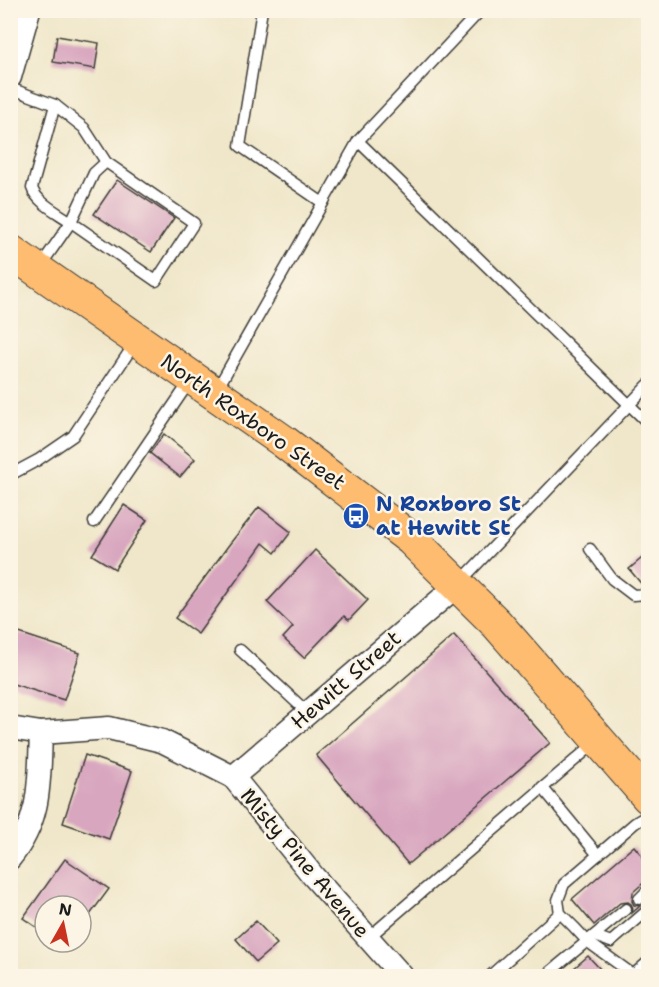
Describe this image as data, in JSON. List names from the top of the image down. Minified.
{"streets":{"main road":["North Roxboro Street"],"street":["Hewitt Street","Misty Pine Avenue"]},"crossings":[["North Roxboro Street","Hewitt Street"],["Hewitt Street","Misty Pine Avenue"]],"places":{"bus stop":["N Roxboro St at Hewitt St"]},"north":"top"}
